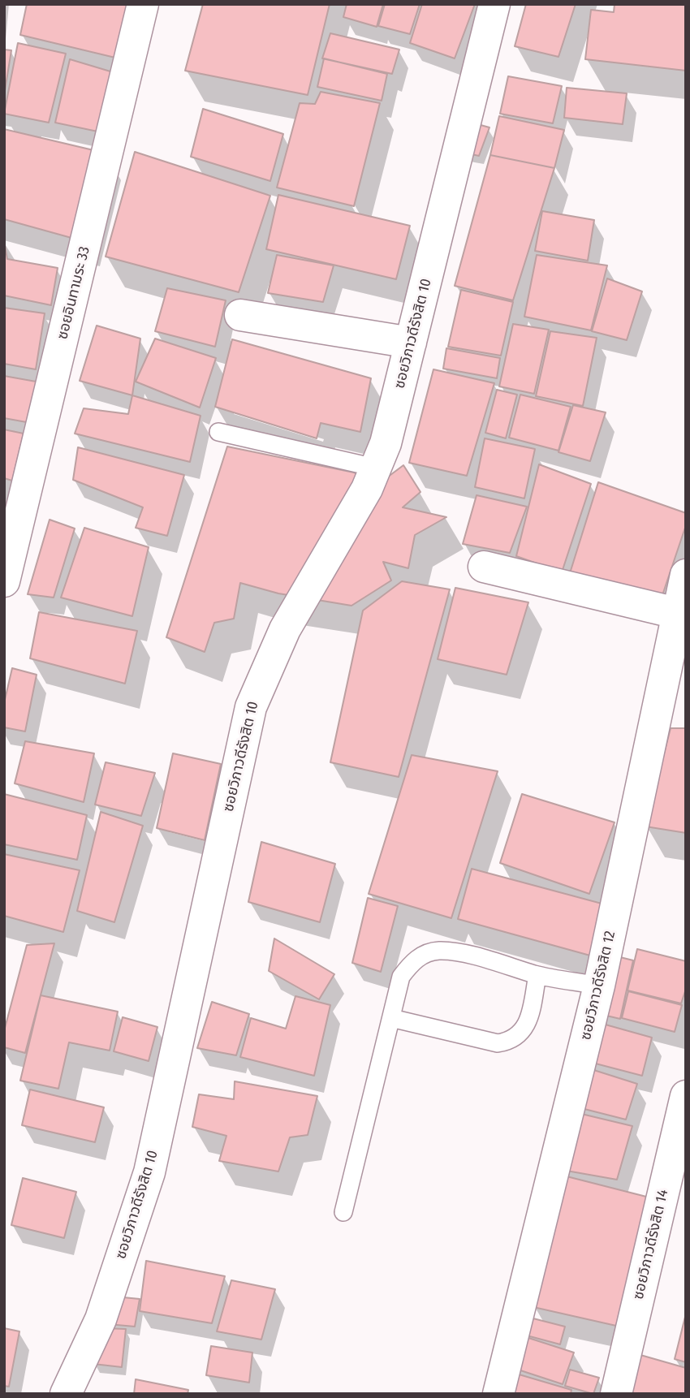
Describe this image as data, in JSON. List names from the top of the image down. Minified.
{"streets":{"street":["ซอยอินทามระ 33","ซอยวิภาวดีรังสิต 10","ซอยวิภาวดีรังสิต 12","ซอยวิภาวดีรังสิต 14"]}}
